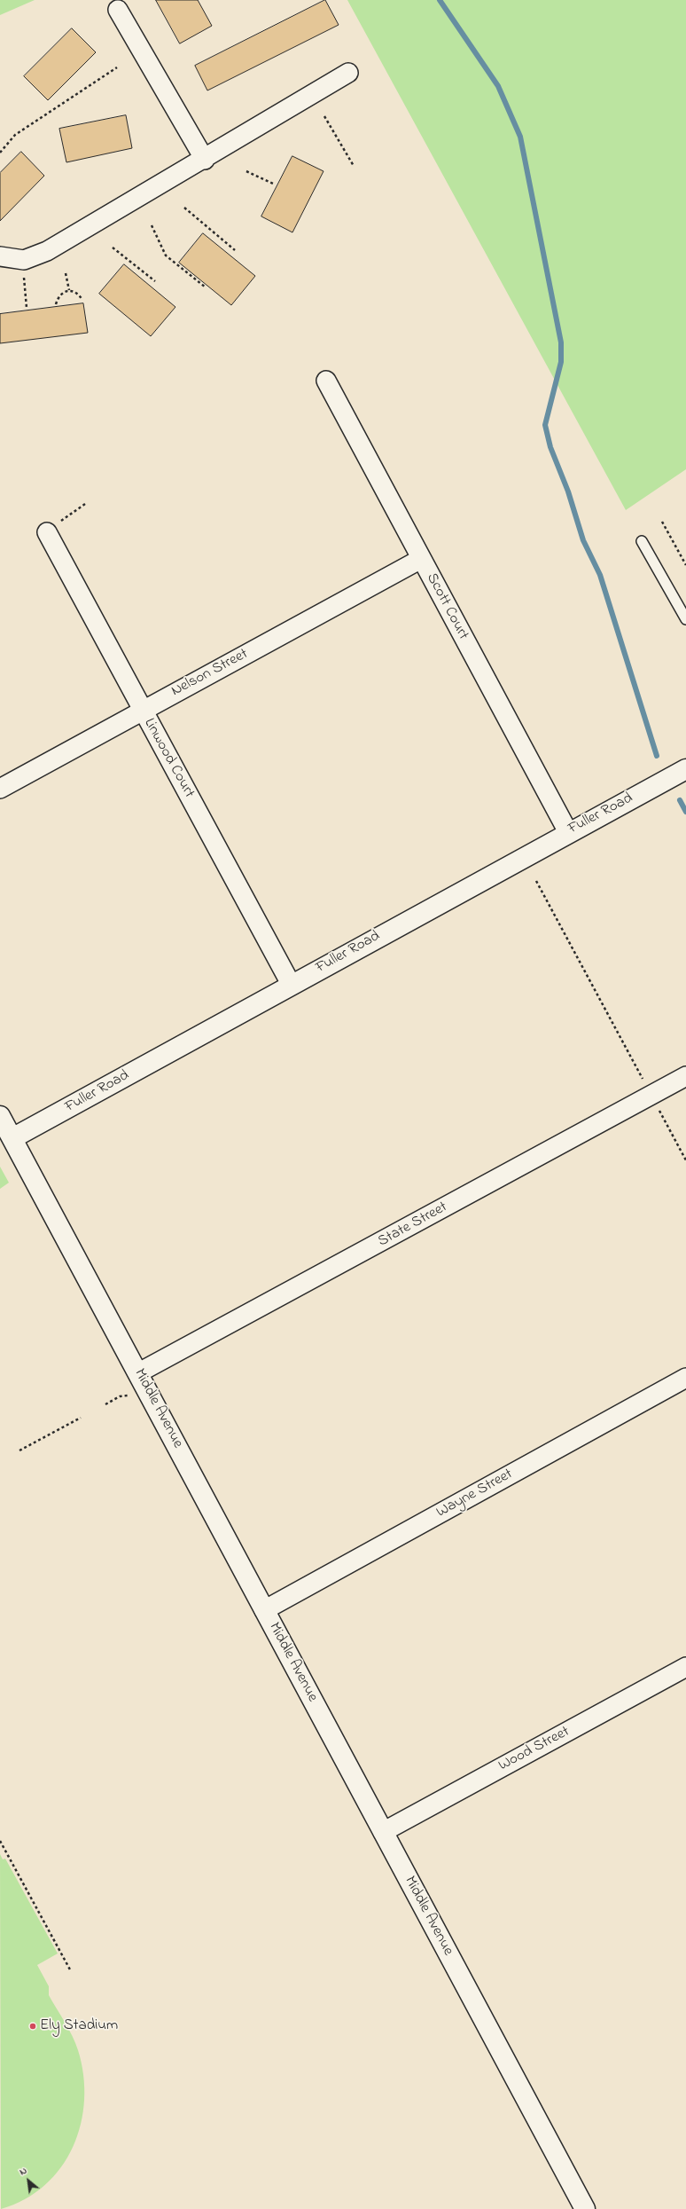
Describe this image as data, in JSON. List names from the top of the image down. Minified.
{"streets":{"street":["Scott Court","Nelson Street","Linwood Court","Fuller Road","State Street","Middle Avenue","Wayne Street","Wood Street"]},"crossings":[["Scott Court","Nelson Street"],["Scott Court","Fuller Road"],["Nelson Street","Linwood Court"],["Linwood Court","Fuller Road"],["Fuller Road","Middle Avenue"],["State Street","Middle Avenue"],["Middle Avenue","Wayne Street"],["Middle Avenue","Wood Street"]],"places":["Ely Stadium"],"north":"top left"}
